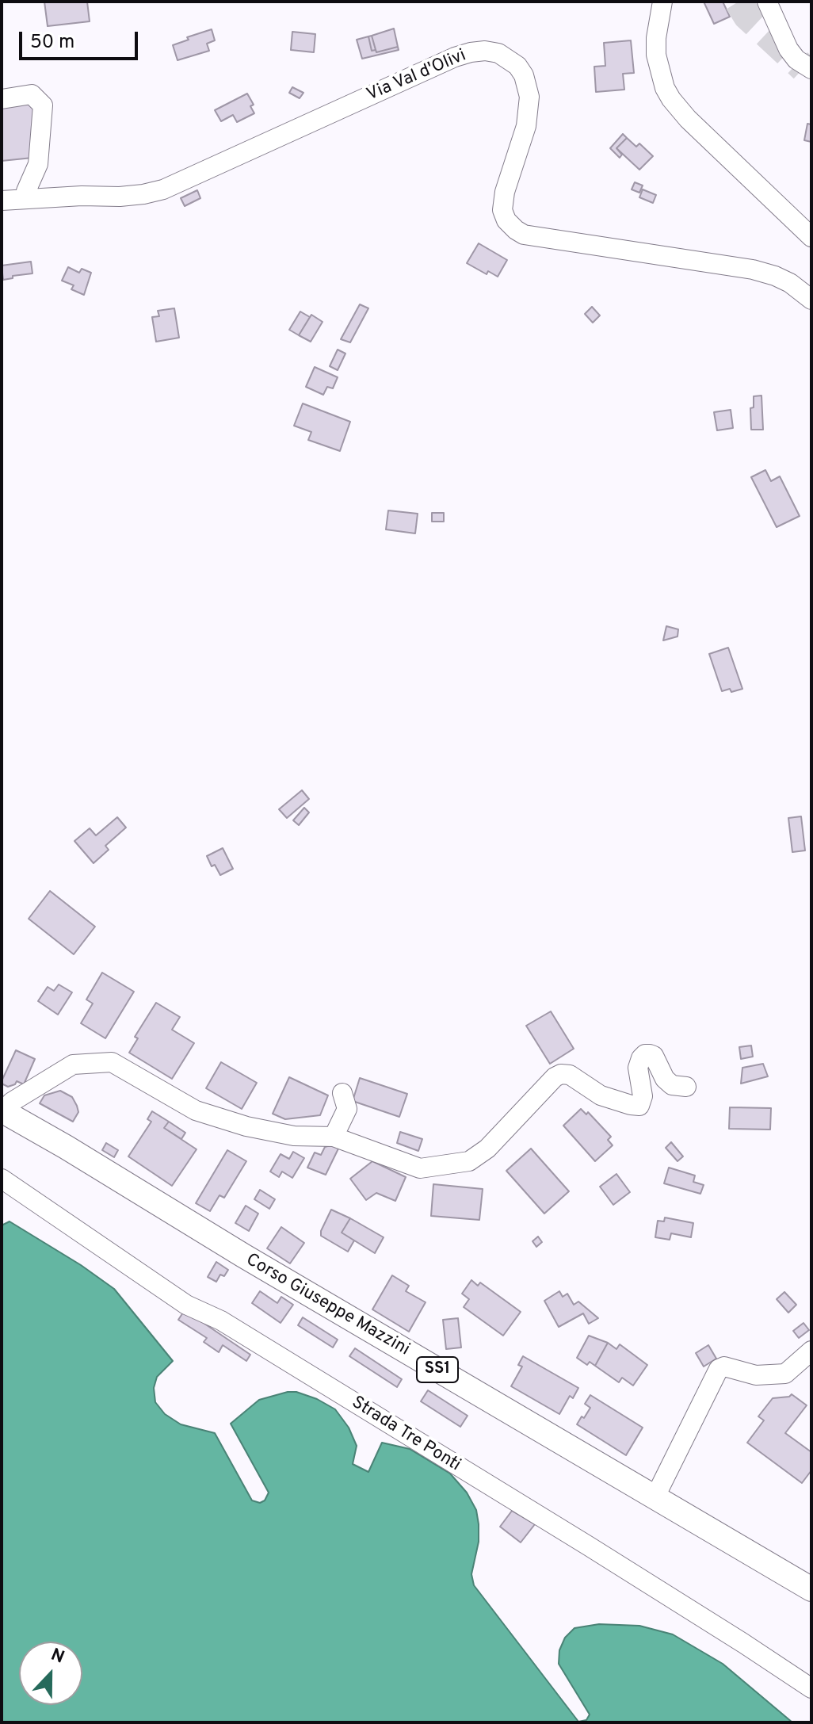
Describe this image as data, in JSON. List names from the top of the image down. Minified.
{"streets":{"main road":["Corso Giuseppe Mazzini","SS1"],"street":["Via Val d'Olivi","Strada Tre Ponti"]},"scale_bar":"50 m","north":"top"}
